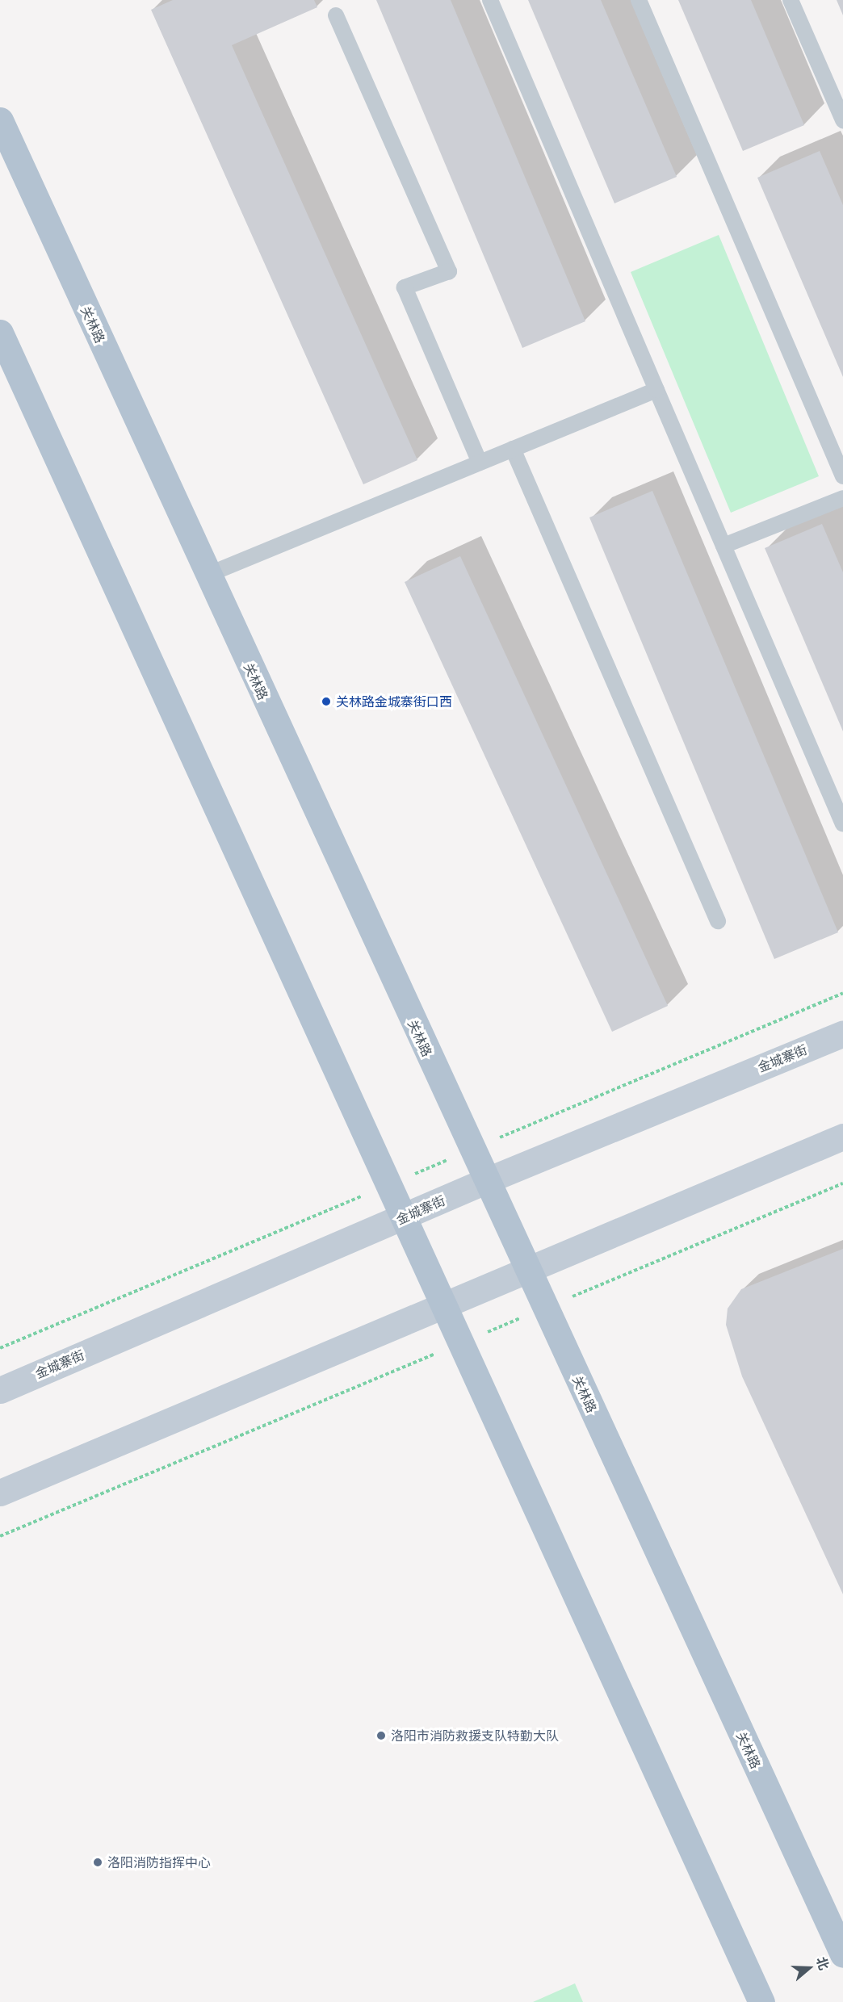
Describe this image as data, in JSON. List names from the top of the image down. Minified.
{"streets":{"main road":["关林路","金城寨街"]},"crossings":[["关林路","金城寨街"]],"places":["关林路金城寨街口西","洛阳市消防救援支队特勤大队","洛阳消防指挥中心"],"north":"right"}
